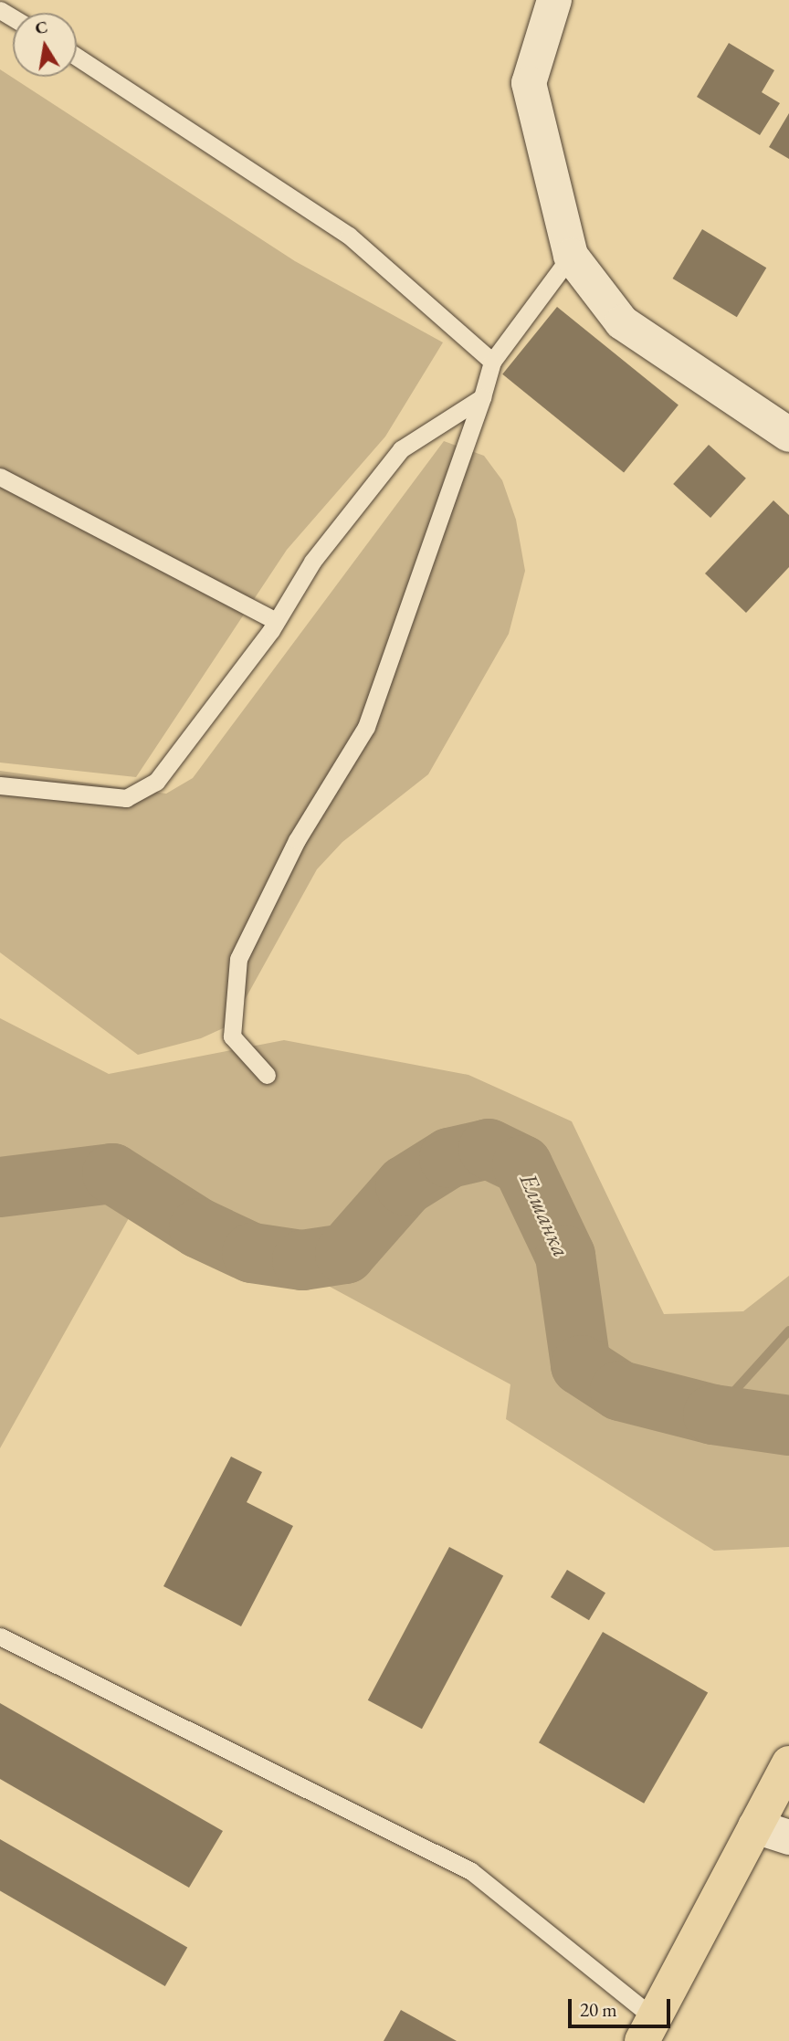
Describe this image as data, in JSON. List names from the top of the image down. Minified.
{"water":["Елшанка"],"scale_bar":"20 m","north":"top"}
